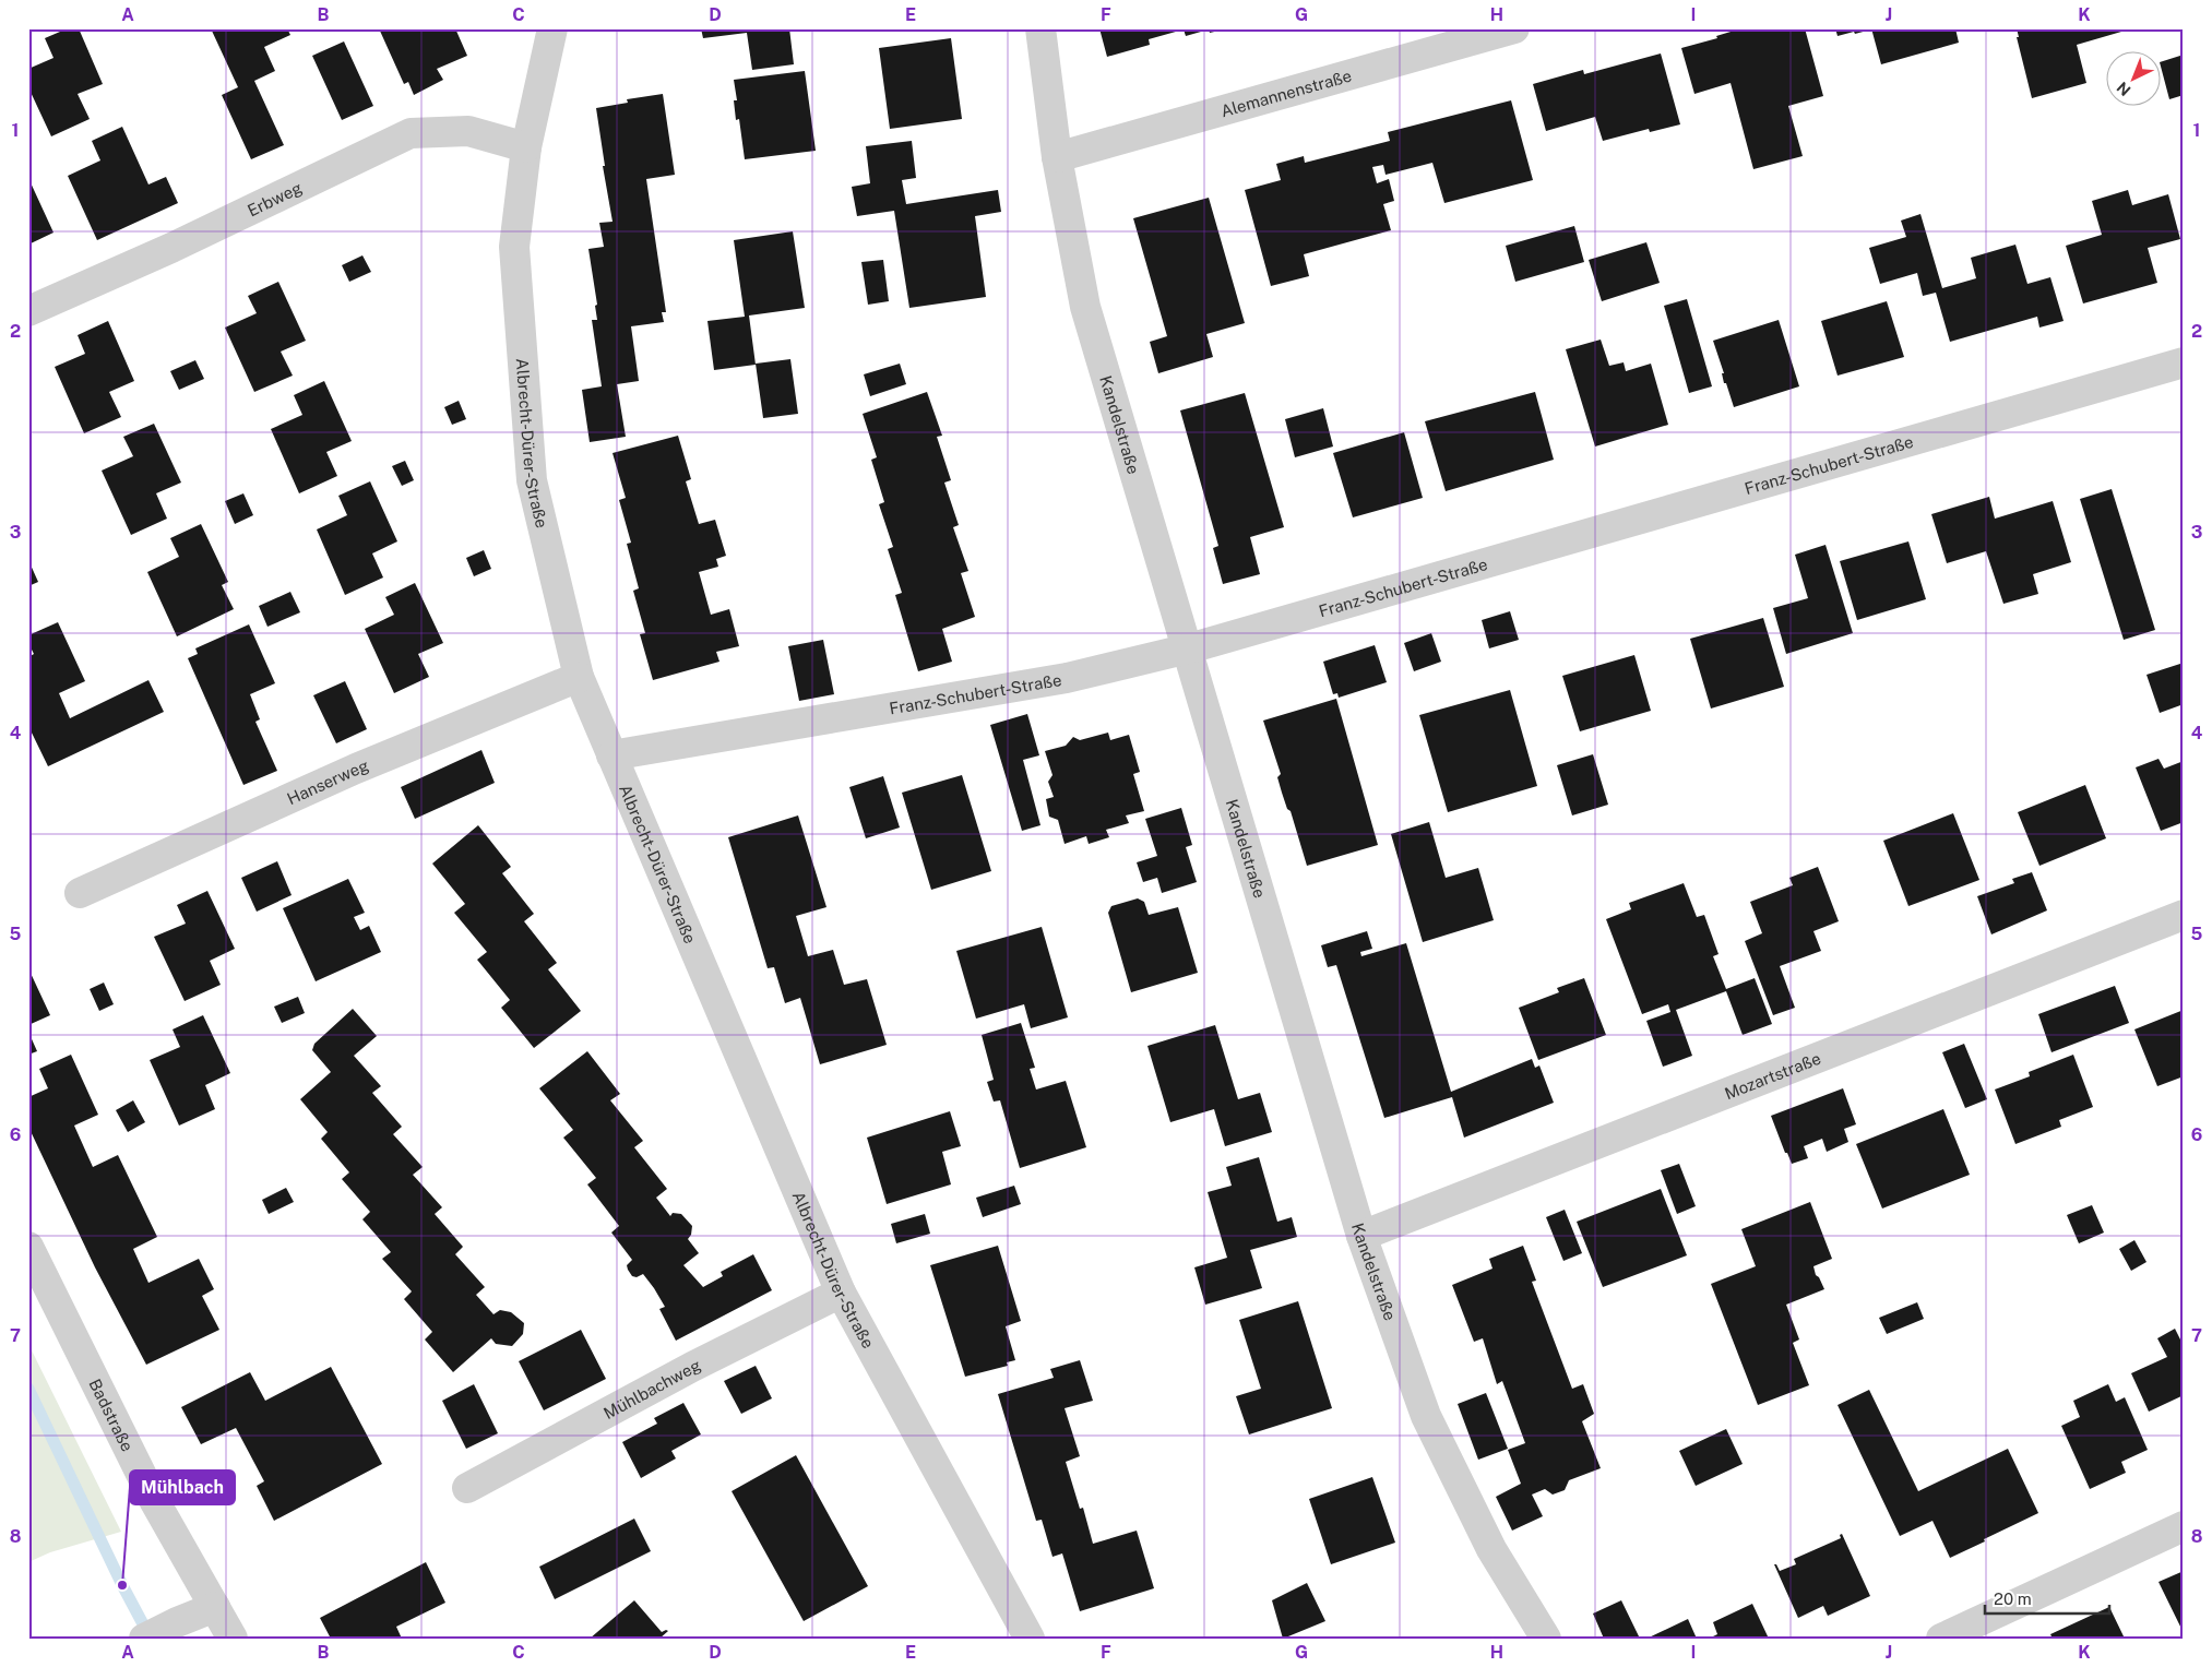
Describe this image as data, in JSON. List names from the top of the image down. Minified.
{"streets":{"street":["Alemannenstraße","Erbweg","Kandelstraße","Albrecht-Dürer-Straße","Franz-Schubert-Straße","Hanserweg","Mozartstraße","Mühlbachweg","Badstraße"]},"crossings":[["Alemannenstraße","Kandelstraße"],["Erbweg","Albrecht-Dürer-Straße"],["Kandelstraße","Franz-Schubert-Straße"],["Kandelstraße","Mozartstraße"],["Albrecht-Dürer-Straße","Franz-Schubert-Straße"],["Albrecht-Dürer-Straße","Hanserweg"],["Albrecht-Dürer-Straße","Mühlbachweg"]],"places":["Mühlbach"],"scale_bar":"20 m","north":"bottom left","grid":{"columns":["A","B","C","D","E","F","G","H","I","J","K"],"rows":["1","2","3","4","5","6","7","8"]}}
